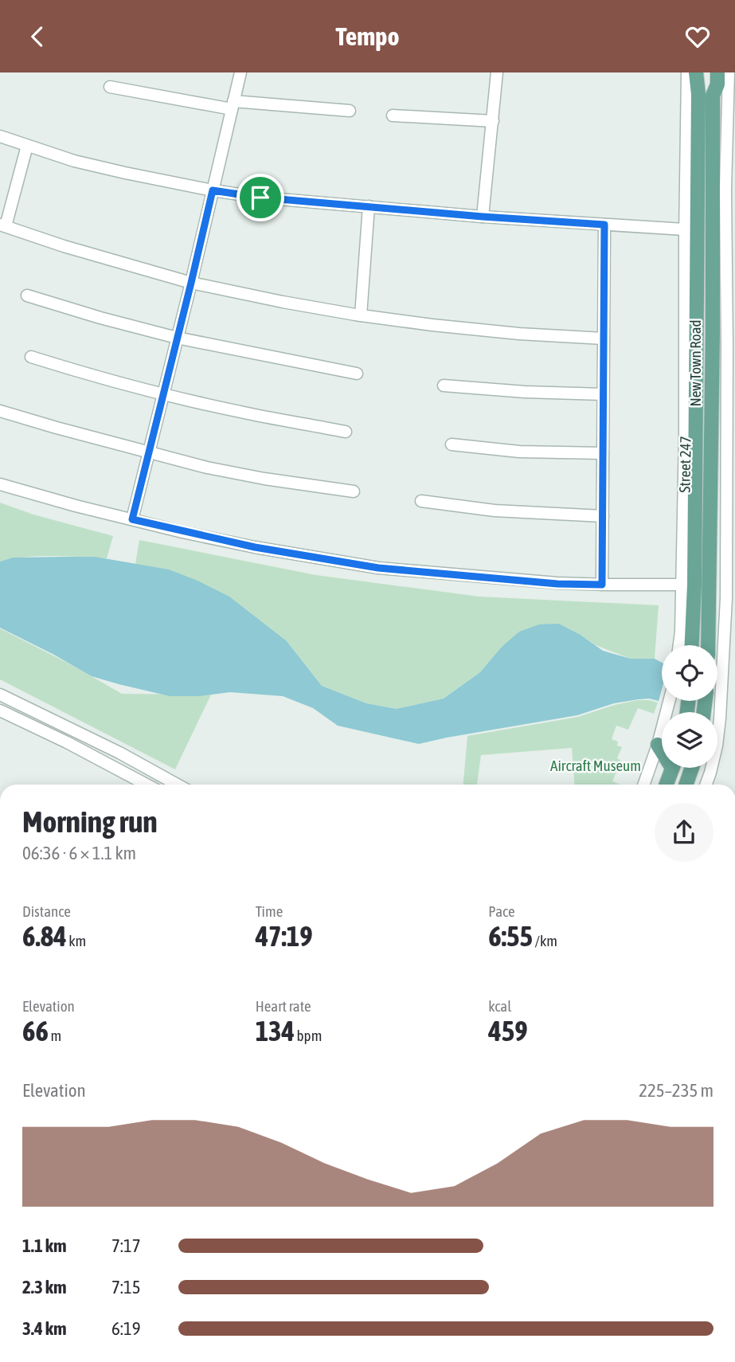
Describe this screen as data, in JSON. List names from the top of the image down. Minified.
{"streets":{"main road":["New Town Road"]},"parks":["Aircraft Museum"],"page":{"header":"Tempo","heading":["Morning run","06:36 · 6 × 1.1 km"],"stats":[["Distance","6.84 km"],["Time","47:19"],["Pace","6:55 /km"],["Elevation","66 m"],["Heart rate","134 bpm"],["kcal","459"]],"chart":["Elevation","225–235 m"],"list":[{"name":"1.1 km","note":"7:17"},{"name":"2.3 km","note":"7:15"},{"name":"3.4 km","note":"6:19"}]}}
